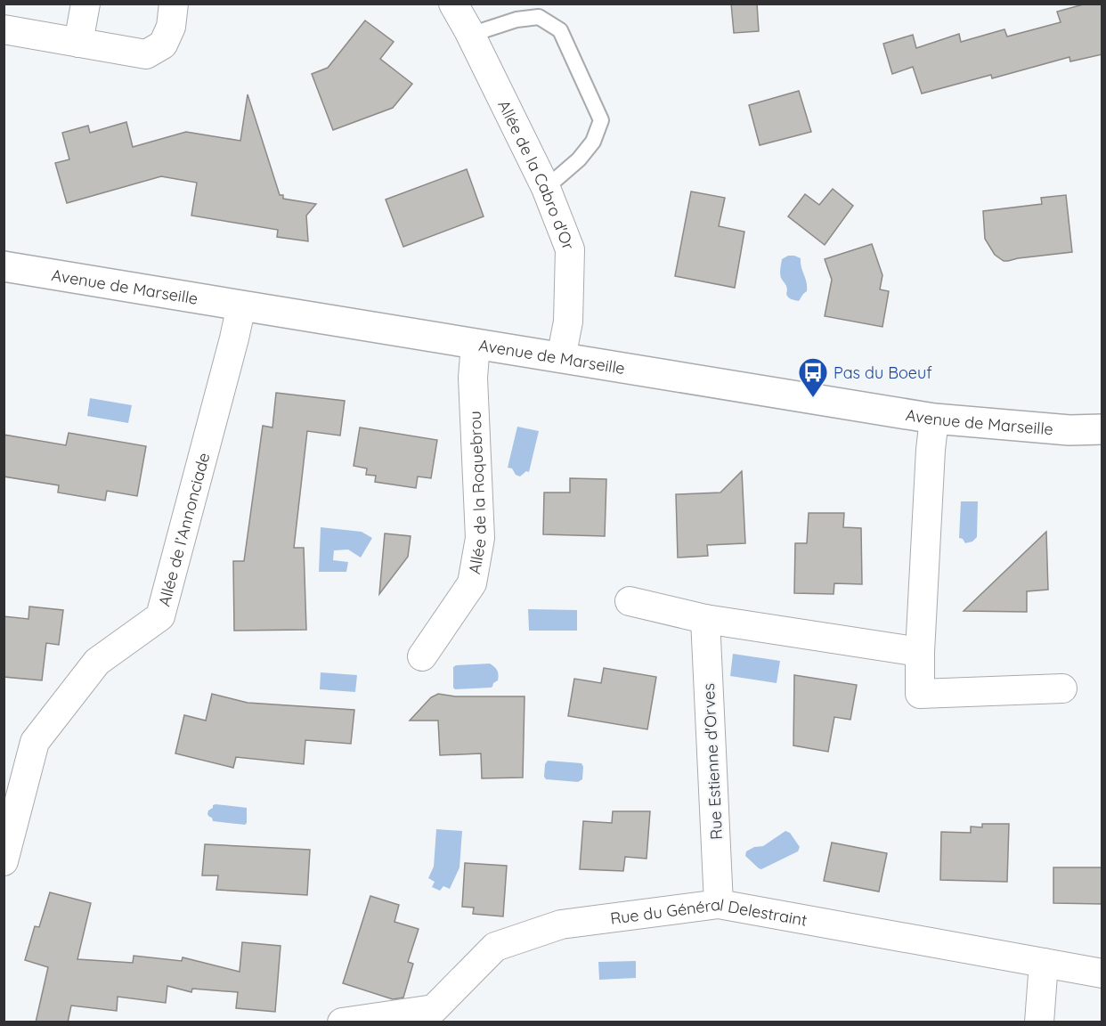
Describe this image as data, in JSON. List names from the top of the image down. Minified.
{"streets":{"street":["Allée de la Cabro d'Or","Avenue de Marseille","Allée de la Roquebrou","Allée de l’Annonciade","Rue Estienne d'Orves","Rue du Général Delestraint"]},"crossings":[["Allée de la Cabro d'Or","Avenue de Marseille"],["Avenue de Marseille","Allée de la Roquebrou"],["Avenue de Marseille","Allée de l’Annonciade"],["Rue Estienne d'Orves","Rue du Général Delestraint"]],"places":{"bus stop":["Pas du Boeuf"]}}
